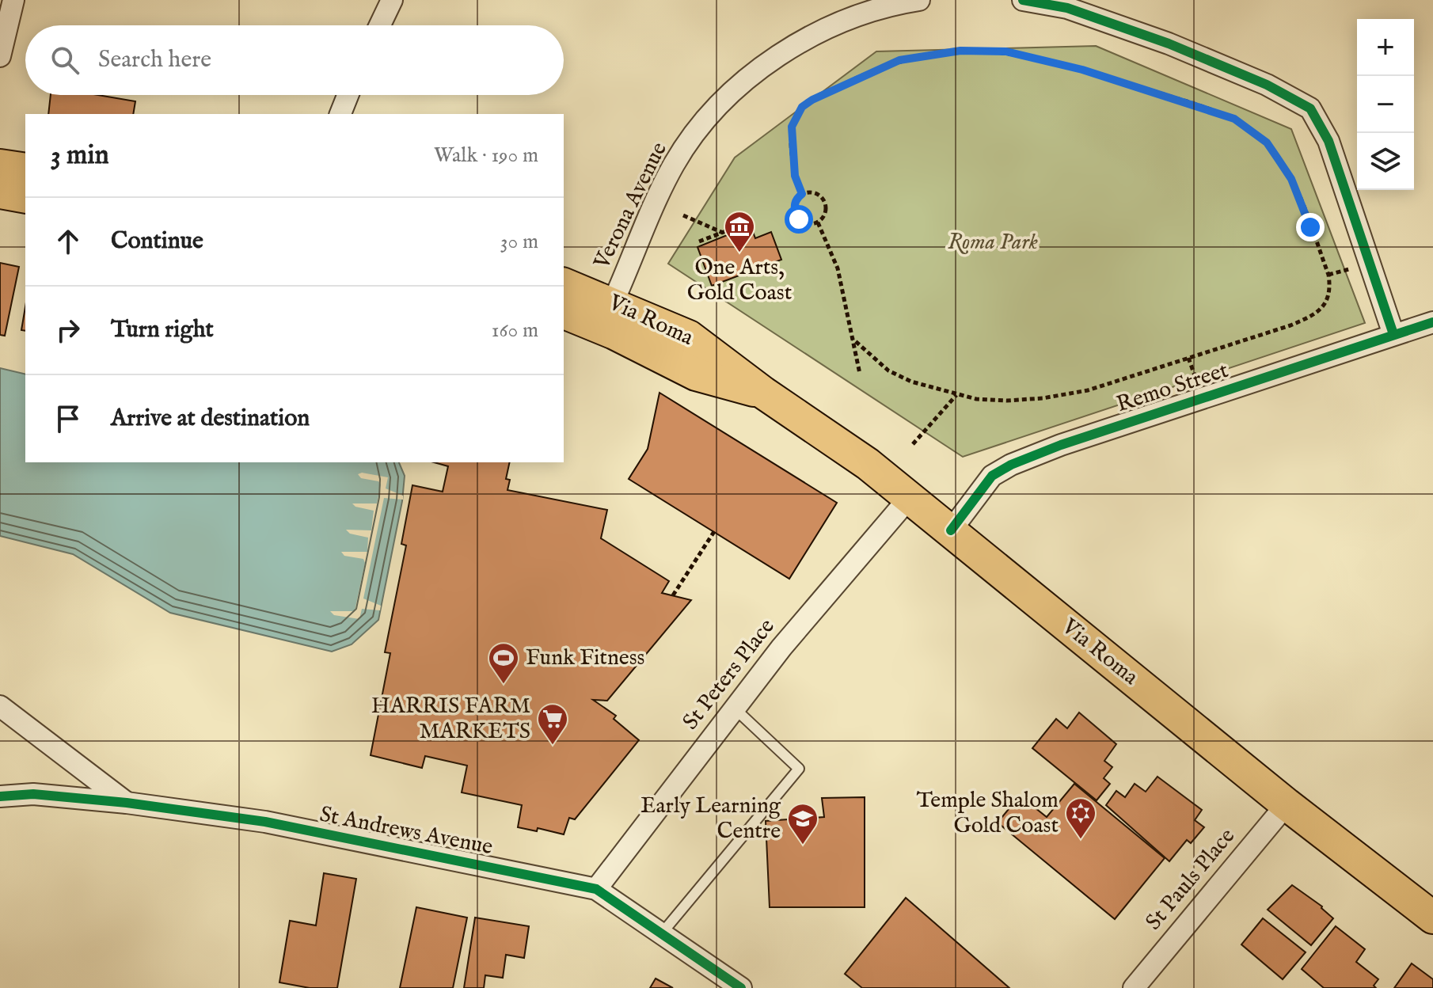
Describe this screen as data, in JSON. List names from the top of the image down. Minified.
{"streets":{"main road":["Via Roma"],"street":["Verona Avenue","Remo Street","St Peters Place","St Andrews Avenue","St Pauls Place"]},"crossings":[["Verona Avenue","Via Roma"],["Via Roma","Remo Street"],["Via Roma","St Peters Place"],["Via Roma","St Pauls Place"],["St Peters Place","St Andrews Avenue"]],"parks":["Roma Park"],"places":{"museum":["One Arts, Gold Coast"],"sports":["Funk Fitness"],"supermarket":["HARRIS FARM MARKETS"],"synagogue":["Temple Shalom Gold Coast"],"school or university":["Early Learning Centre"]},"page":{"map_buttons":["+","−"],"search":"Search here","heading":["3 min","Walk · 190 m"],"list":[["Continue","30 m"],["Turn right","160 m"],"Arrive at destination"]}}
